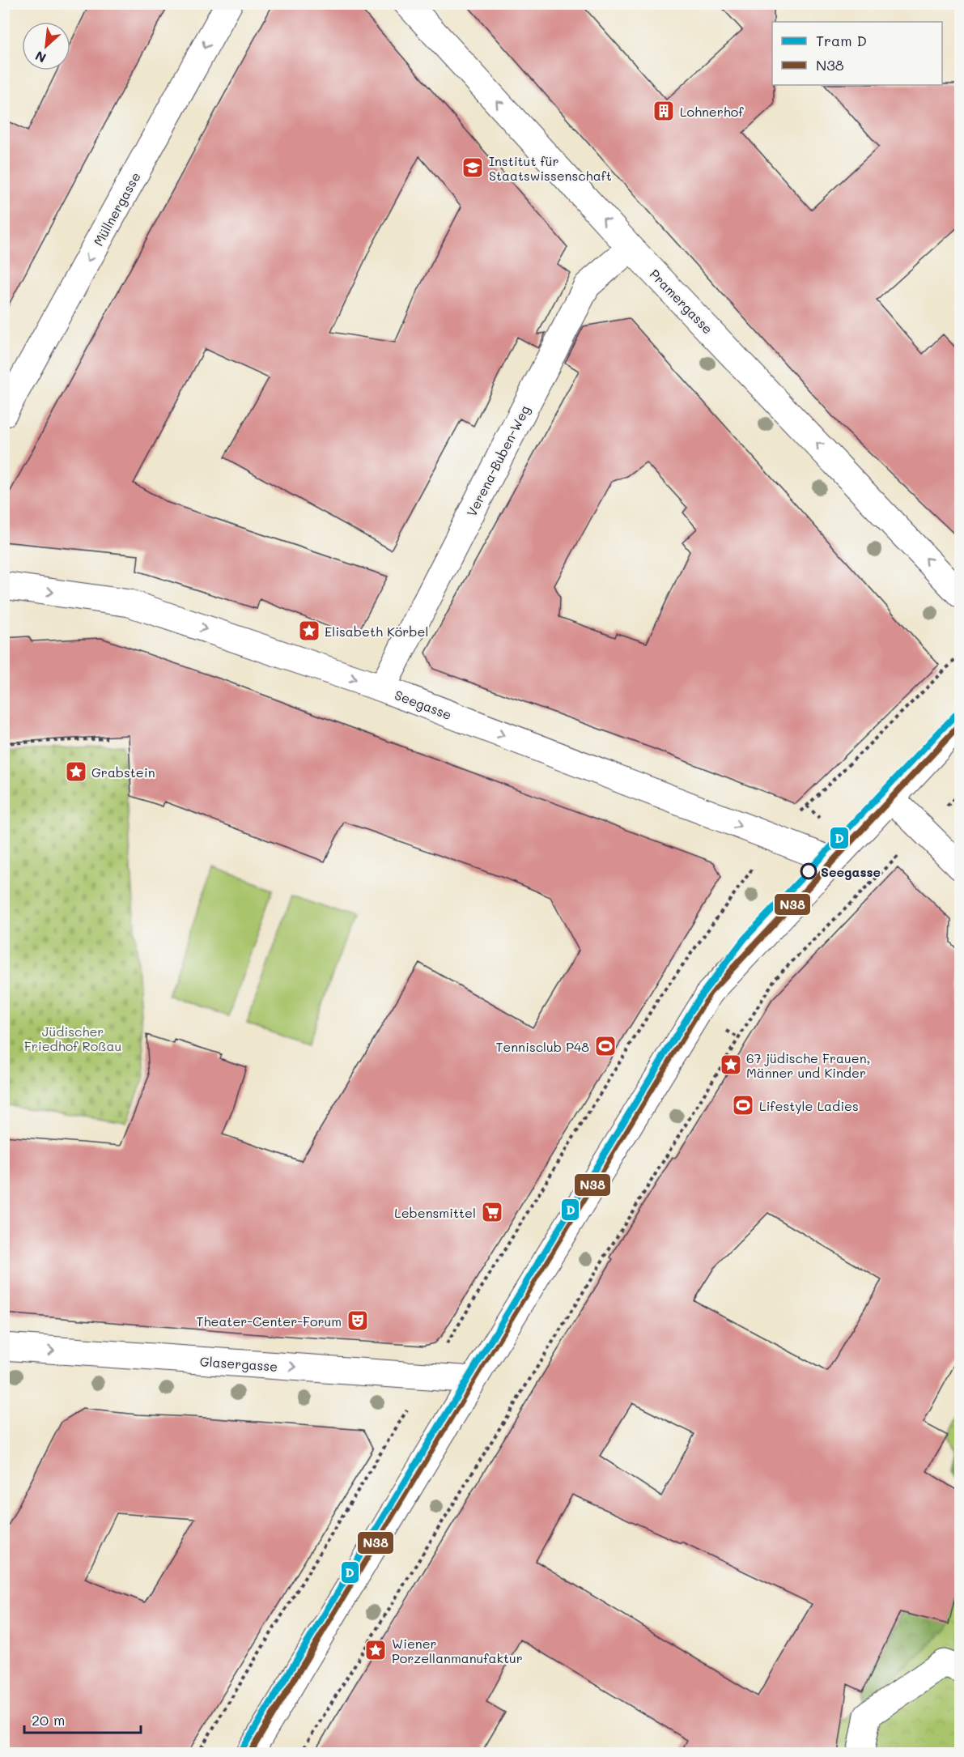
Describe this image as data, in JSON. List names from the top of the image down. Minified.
{"streets":{"street":["Müllnergasse","Pramergasse","Verena-Buben-Weg","Seegasse","Glasergasse"]},"crossings":[["Pramergasse","Verena-Buben-Weg"],["Verena-Buben-Weg","Seegasse"]],"one_way":["Müllnergasse","Pramergasse","Seegasse","Glasergasse"],"parks":["Jüdischer Friedhof Roßau"],"places":{"building":["Lohnerhof"],"school or university":["Institut für Staatswissenschaft"],"place":["Elisabeth Körbel","Grabstein","67 jüdische Frauen, Männer und Kinder","Wiener Porzellanmanufaktur"],"other":["Seegasse"],"sports":["Tennisclub P48","Lifestyle Ladies"],"supermarket":["Lebensmittel"],"theatre":["Theater-Center-Forum"]},"lines":["tram line D","transit line N38"],"legend":["Tram D","N38"],"scale_bar":"20 m","north":"bottom left"}
